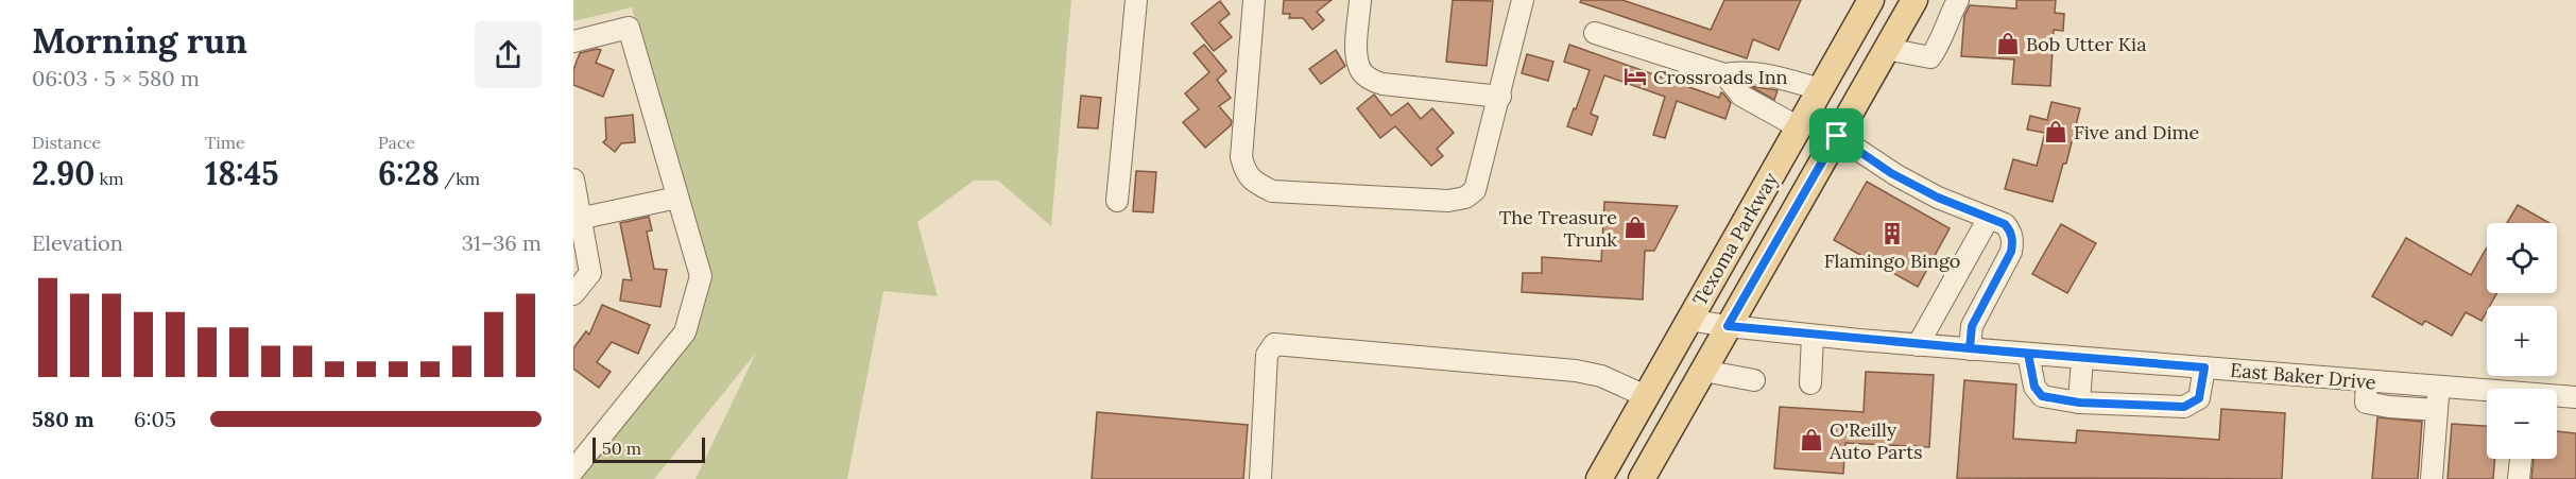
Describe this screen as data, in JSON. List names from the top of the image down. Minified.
{"streets":{"main road":["Texoma Parkway"],"street":["East Baker Drive"]},"crossings":[["Texoma Parkway","East Baker Drive"]],"places":{"shop":["Bob Utter Kia","Five and Dime","The Treasure Trunk","O'Reilly Auto Parts"],"hotel":["Crossroads Inn"],"building":["Flamingo Bingo"]},"scale_bar":"50 m","page":{"heading":["Morning run","06:03 · 5 × 580 m"],"stats":[["Distance","2.90 km"],["Time","18:45"],["Pace","6:28 /km"]],"chart":["Elevation","31–36 m"],"map_buttons":["+","−"],"list":[{"name":"580 m","note":"6:05"}],"scale":"50 m"}}
